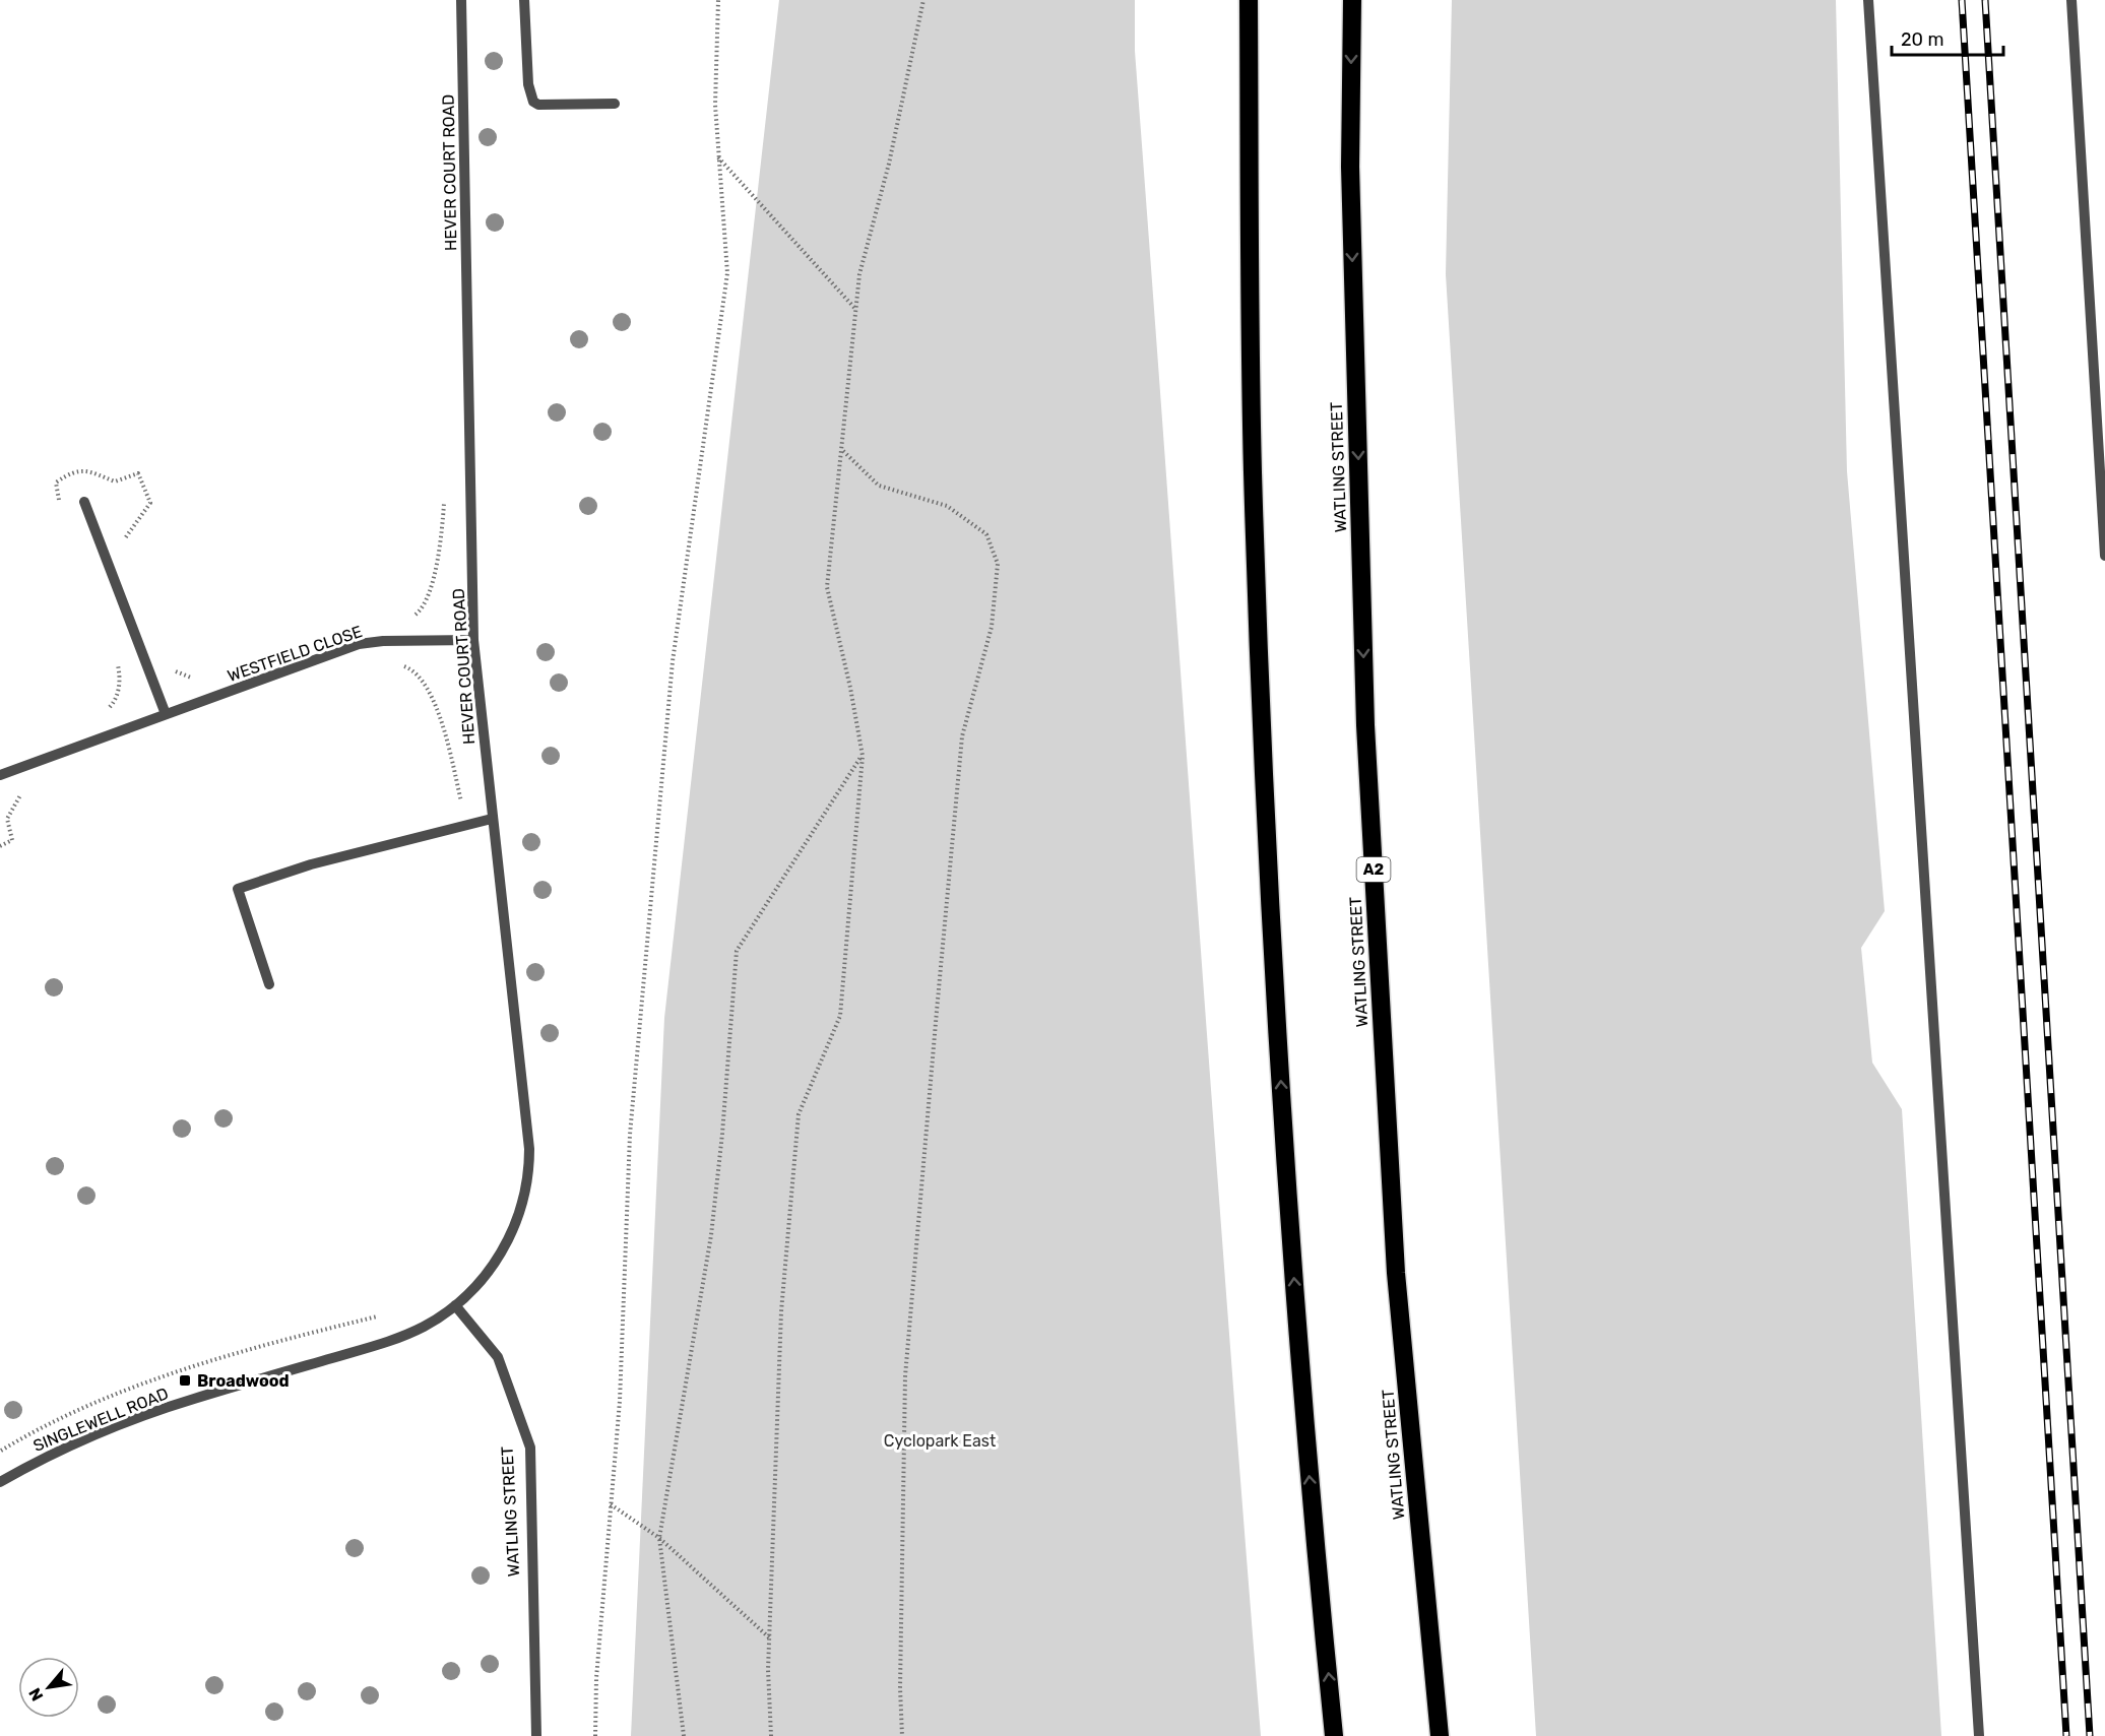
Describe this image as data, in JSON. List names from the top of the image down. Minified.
{"streets":{"highway":["WATLING STREET","A2"],"street":["HEVER COURT ROAD","WESTFIELD CLOSE","SINGLEWELL ROAD"]},"crossings":[["HEVER COURT ROAD","WATLING STREET"],["HEVER COURT ROAD","WESTFIELD CLOSE"],["HEVER COURT ROAD","SINGLEWELL ROAD"],["WATLING STREET","SINGLEWELL ROAD"]],"parks":["Cyclopark East"],"places":{"transit":["Broadwood"]},"scale_bar":"20 m","north":"bottom left"}
